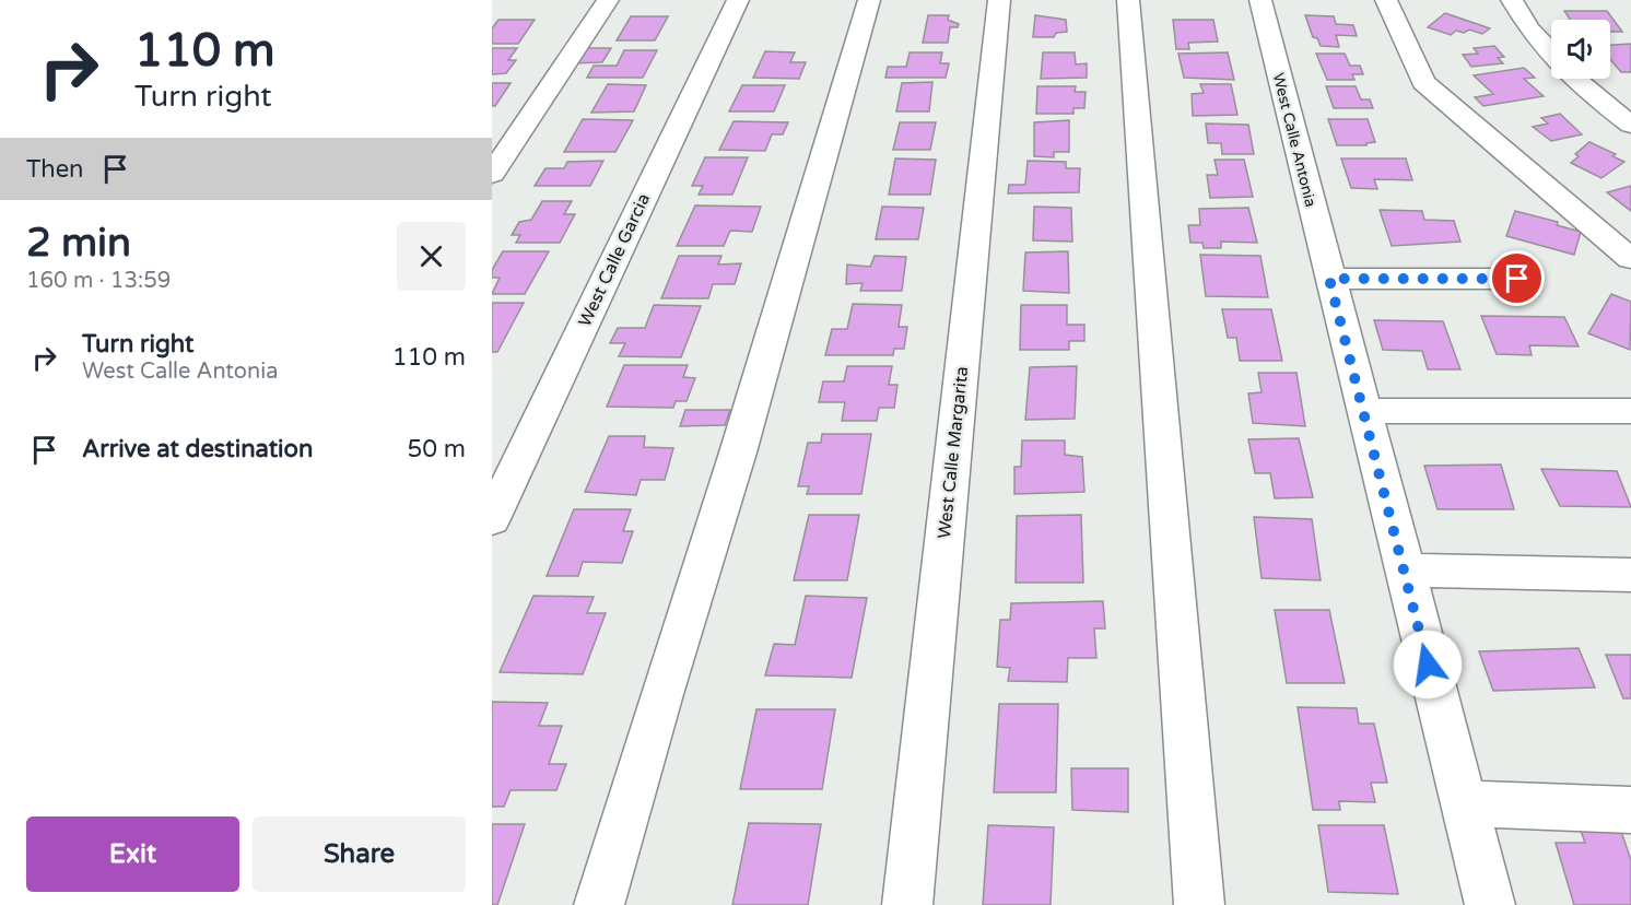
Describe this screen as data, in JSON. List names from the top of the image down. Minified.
{"streets":{"street":["West Calle Antonia","West Calle Garcia","West Calle Margarita"]},"page":{"turn":["110 m","Turn right"],"then":"Then","heading":["2 min","160 m · 13:59"],"list":[{"name":"Turn right","note":"West Calle Antonia","value":"110 m"},{"name":"Arrive at destination","value":"50 m"}],"buttons":["Exit","Share"]}}
